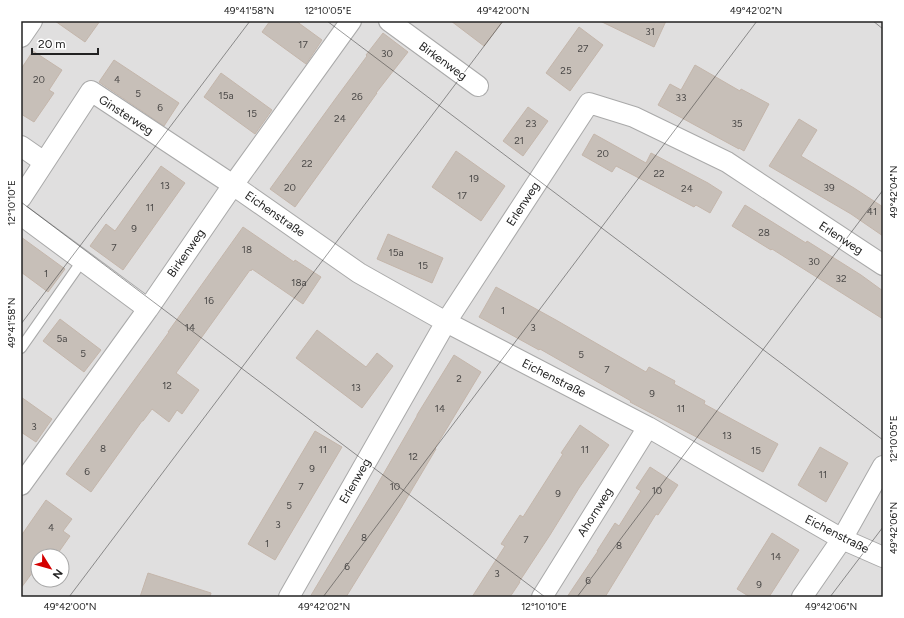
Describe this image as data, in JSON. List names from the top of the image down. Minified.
{"streets":{"street":["Birkenweg","Ginsterweg","Erlenweg","Eichenstraße","Ahornweg"]},"crossings":[["Birkenweg","Ginsterweg"],["Birkenweg","Eichenstraße"],["Ginsterweg","Eichenstraße"],["Erlenweg","Eichenstraße"],["Eichenstraße","Ahornweg"]],"house_numbers":["31","17","27","30","25","20","4","5","15a","26","33","6","15","24","23","35","21","20","22","22","19","13","20","39","24","17","11","41","9","28","7","18","15a","30","15","1","32","18a","16","1","14","3","5a","5","5","7","2","12","13","9","14","11","3","13","8","11","11","15","12","9","6","11","7","10","10","9","5","3","4","8","7","1","8","14","6","3","6","9"],"scale_bar":"20 m","north":"bottom right","coordinates":["49°41'58\"N","12°10'05\"E","49°42'00\"N","49°42'02\"N","49°42'04\"N","12°10'10\"E","49°42'06\"N"]}
